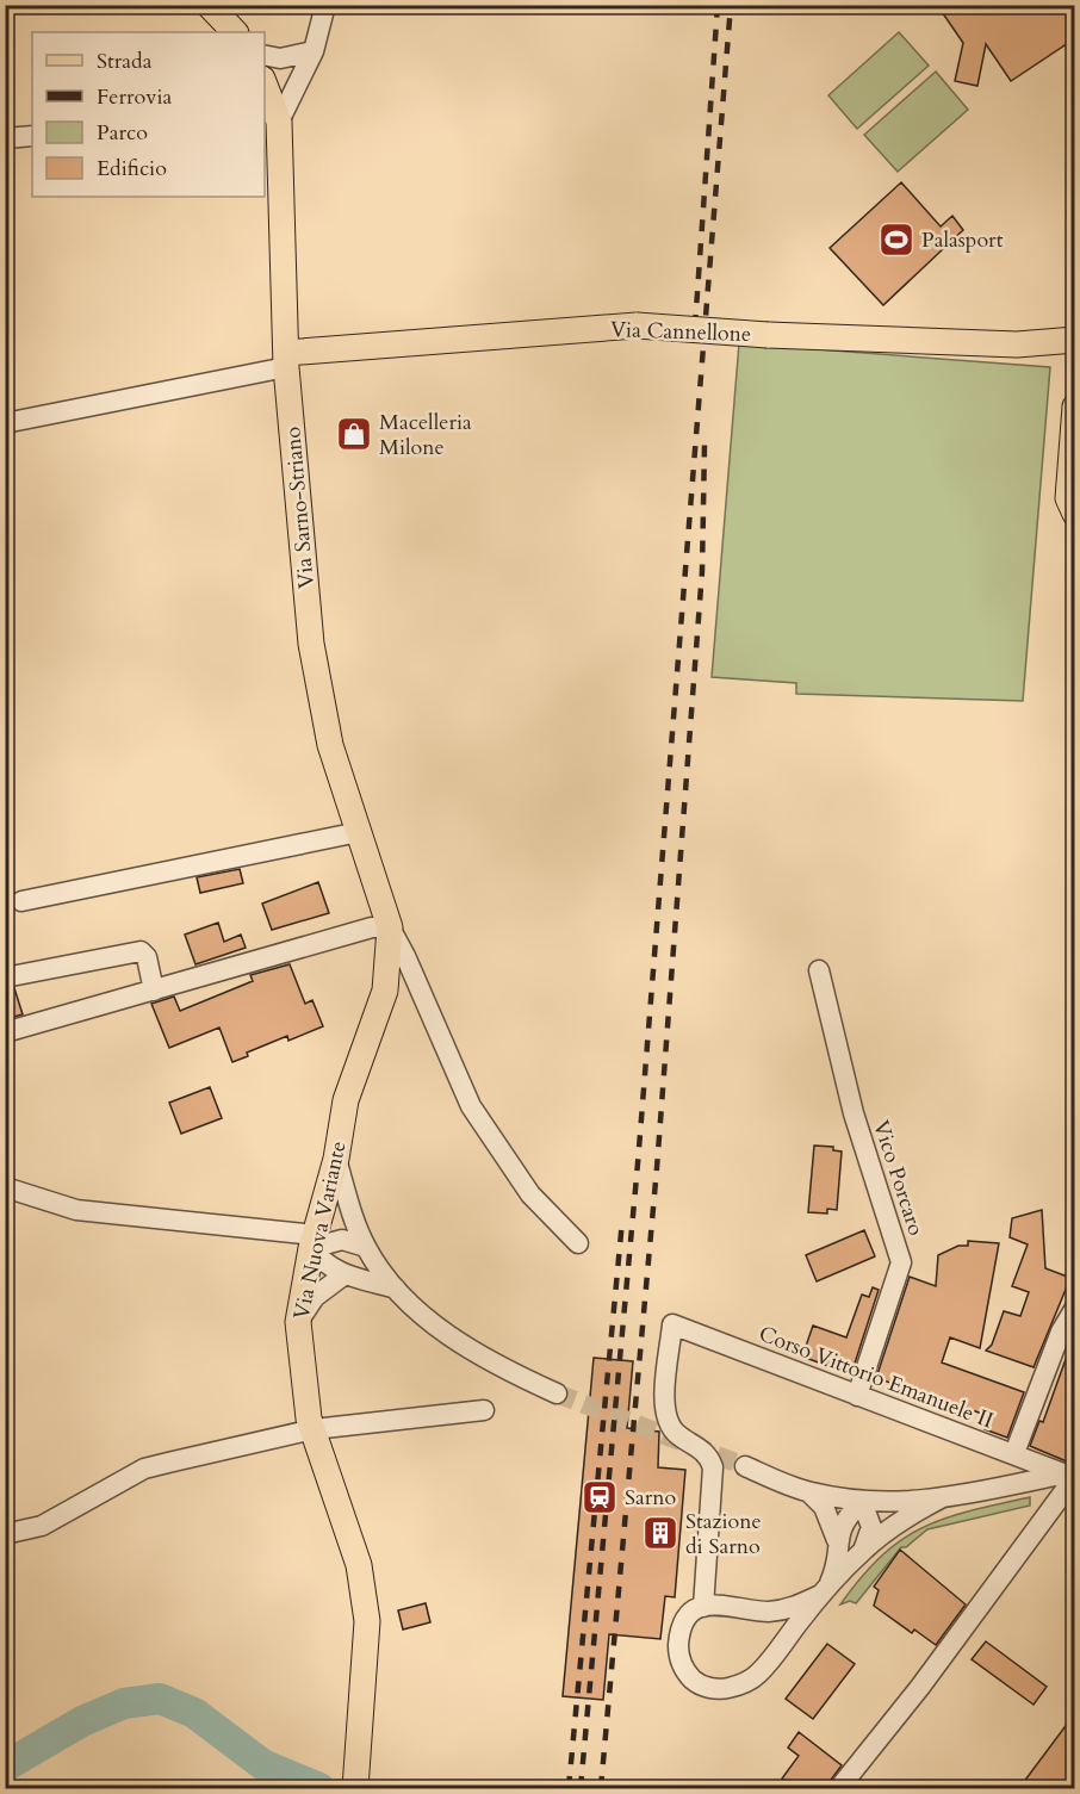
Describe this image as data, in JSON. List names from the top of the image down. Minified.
{"streets":{"main road":["Via Cannellone","Via Sarno-Striano","Via Nuova Variante"],"street":["Vico Porcaro","Corso Vittorio Emanuele II"]},"crossings":[["Via Cannellone","Via Sarno-Striano"],["Via Sarno-Striano","Via Nuova Variante"],["Vico Porcaro","Corso Vittorio Emanuele II"]],"places":{"sports":["Palasport"],"shop":["Macelleria Milone"],"station":["Sarno"],"building":["Stazione di Sarno"]},"legend":["Strada","Ferrovia","Parco","Edificio"]}
